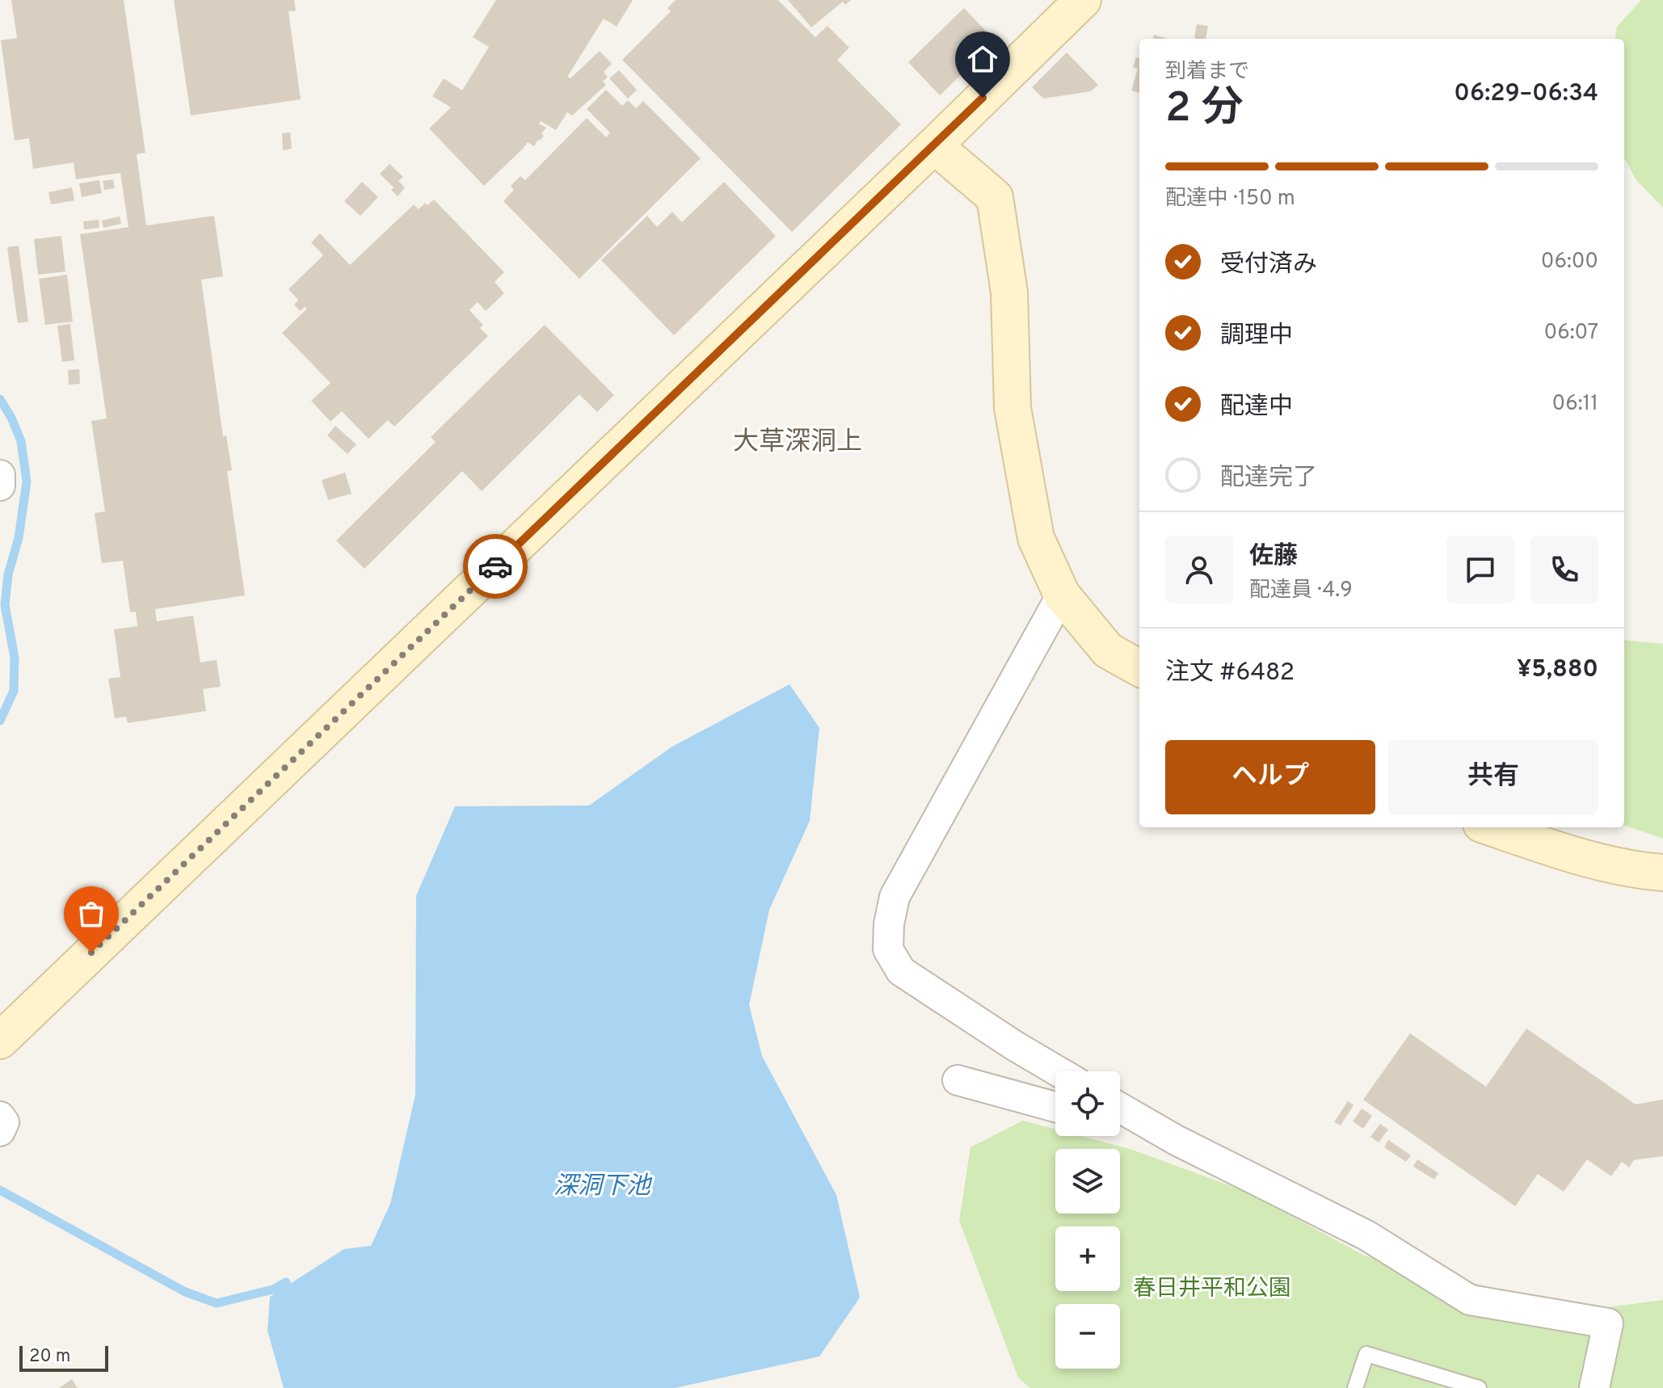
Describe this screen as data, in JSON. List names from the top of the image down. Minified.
{"districts":["大草深洞上"],"water":["深洞下池"],"parks":["春日井平和公園"],"scale_bar":"20 m","page":{"heading":["2 分","到着まで","06:29–06:34"],"panel":["佐藤","配達員 · 4.9","注文 #6482","¥5,880"],"bar":"配達中 · 150 m","list":[["受付済み","06:00"],["調理中","06:07"],["配達中","06:11"],"配達完了"],"buttons":["ヘルプ","共有"],"map_buttons":["+","−"],"scale":"20 m"}}
